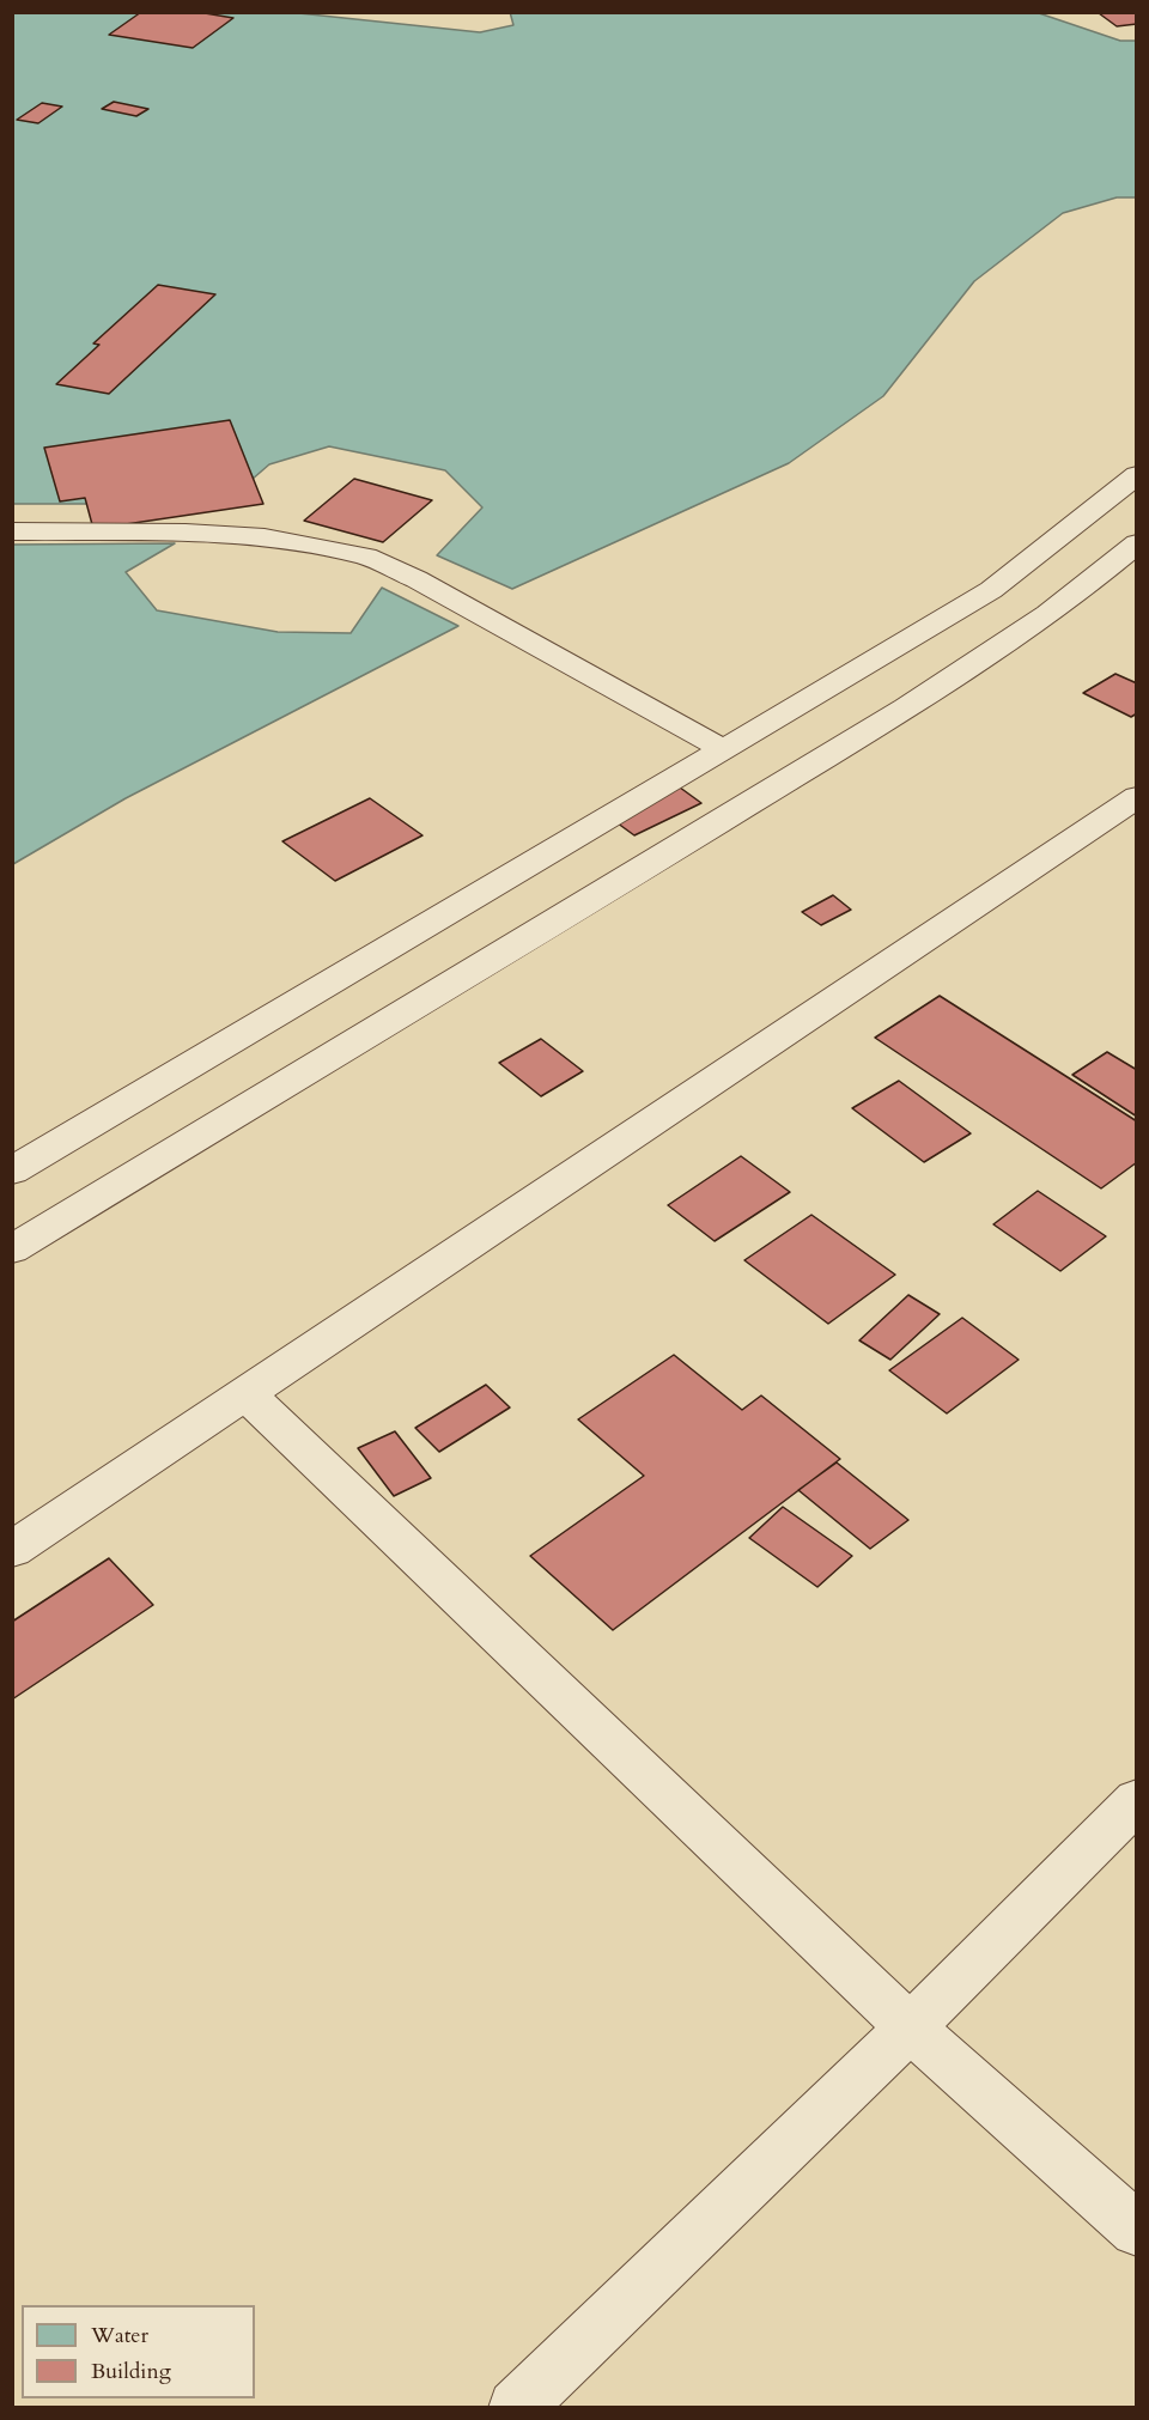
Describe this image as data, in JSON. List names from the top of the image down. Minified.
{"legend":["Water","Building"]}
